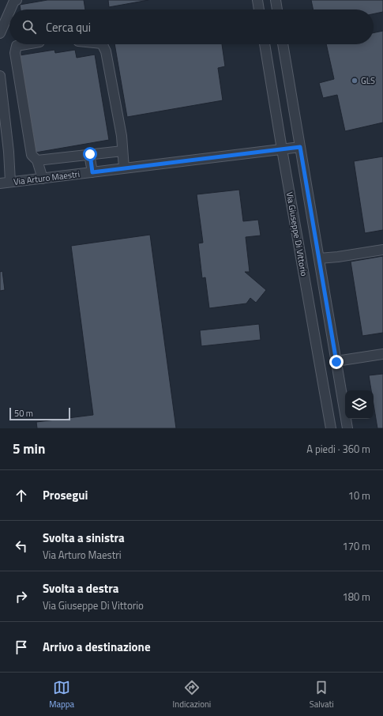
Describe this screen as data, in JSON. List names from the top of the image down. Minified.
{"streets":{"street":["Via Arturo Maestri","Via Giuseppe Di Vittorio"]},"crossings":[["Via Arturo Maestri","Via Giuseppe Di Vittorio"]],"places":["GLS"],"scale_bar":"50 m","page":{"search":"Cerca qui","scale":"50 m","heading":["5 min","A piedi · 360 m"],"list":[["Prosegui","10 m"],["Svolta a sinistra","Via Arturo Maestri","170 m"],["Svolta a destra","Via Giuseppe Di Vittorio","180 m"],"Arrivo a destinazione"],"nav":["Mappa","Indicazioni","Salvati"]}}
